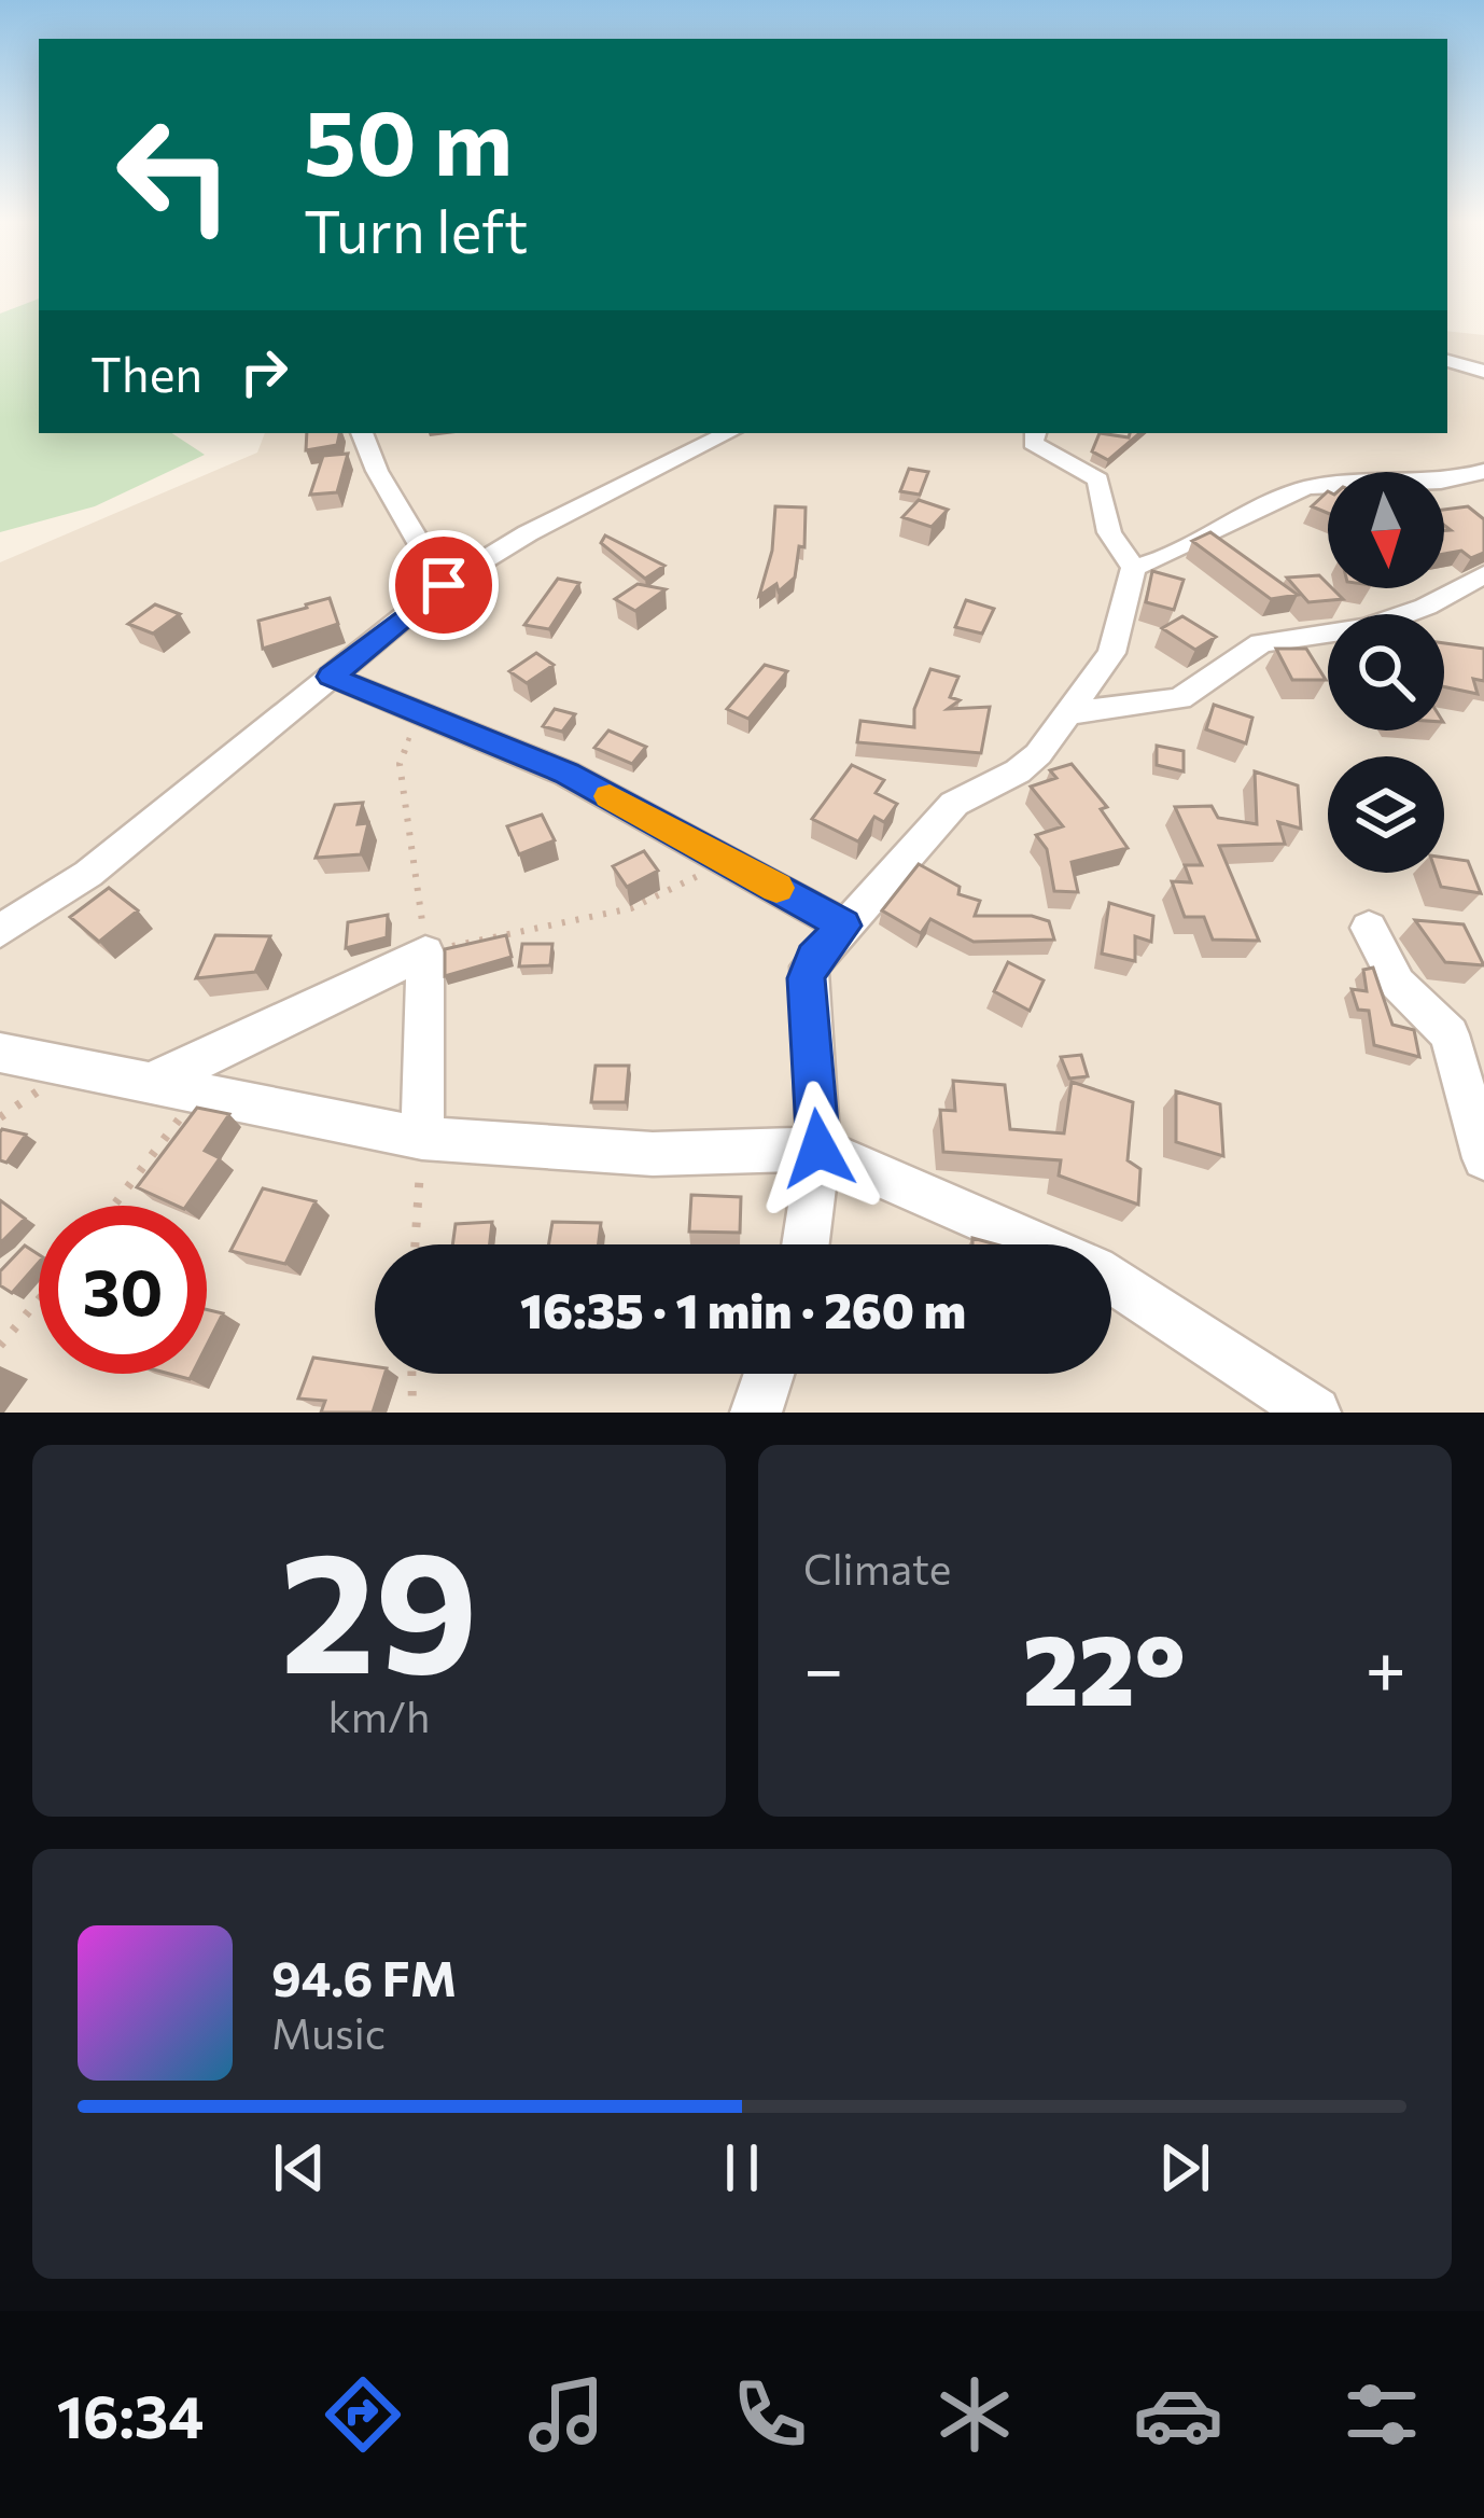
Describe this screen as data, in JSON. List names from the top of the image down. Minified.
{"north":"bottom","page":{"turn":["50 m","Turn left"],"then":"Then","limit":"30","trip":"16:35 · 1 min · 260 m","tile":[["29","km/h"],"Climate"],"heat":["−","22°","+"],"song":["94.6 FM","Music"],"tabs":"16:34"}}
